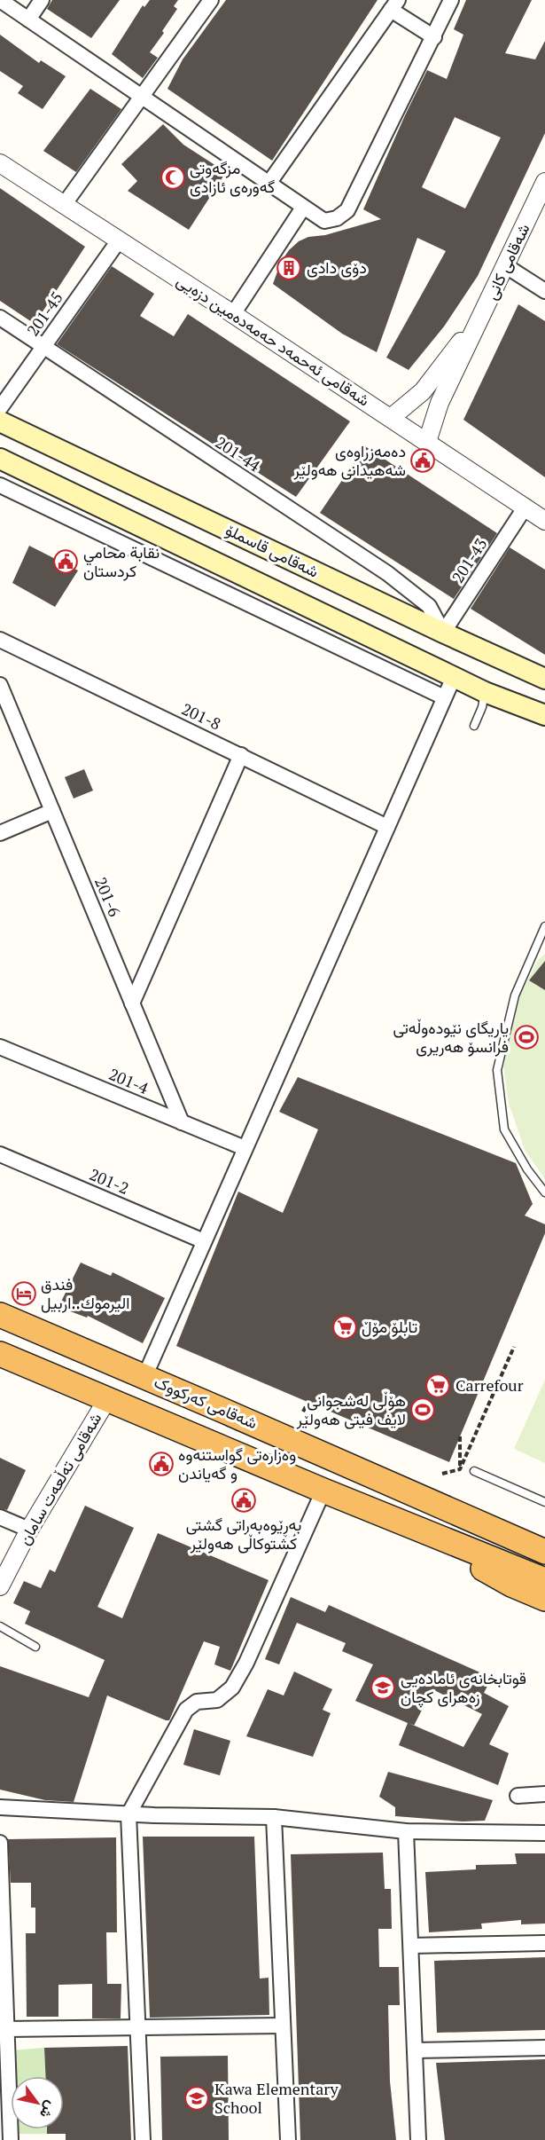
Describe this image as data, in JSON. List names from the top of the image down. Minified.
{"streets":{"highway":["شەقامی کەرکووک"],"main road":["شەقامی قاسملۆ"],"street":["شەقامی کانی","201-45","شەقامی ئەحمەد حەمەدەمین دزەیی","201-44","201-43","201-8","201-6","201-4","201-2","شەقامی تەڵعەت سامان"]},"crossings":[["شەقامی کانی","شەقامی ئەحمەد حەمەدەمین دزەیی"],["201-45","شەقامی ئەحمەد حەمەدەمین دزەیی"],["201-45","201-44"],["شەقامی ئەحمەد حەمەدەمین دزەیی","201-43"],["201-44","شەقامی قاسملۆ"],["201-44","201-43"],["شەقامی قاسملۆ","201-43"],["201-6","201-4"]],"places":{"mosque":["مزگەوتی گەورەی ئازادی"],"building":["دۆى دادى"],"public building":["دەمەزراوەی شەهیدانی هەولێر","نقابة محامي كردستان","وەزارەتی گواستنەوە و گەیاندن","بەڕێوەبەراتی گشتی کشتوکاڵی هەولێر"],"sports":["یاریگای نێودەوڵەتی فرانسۆ هەریری","هۆڵی لەشجوانی لایف فیتی هەولێر"],"hotel":["فندق اليرموك..اربيل"],"supermarket":["تابلۆ مۆڵ","Carrefour"],"school or university":["قوتابخانەی ئامادەیی زەهرای کچان","Kawa Elementary School"]},"north":"bottom right"}
